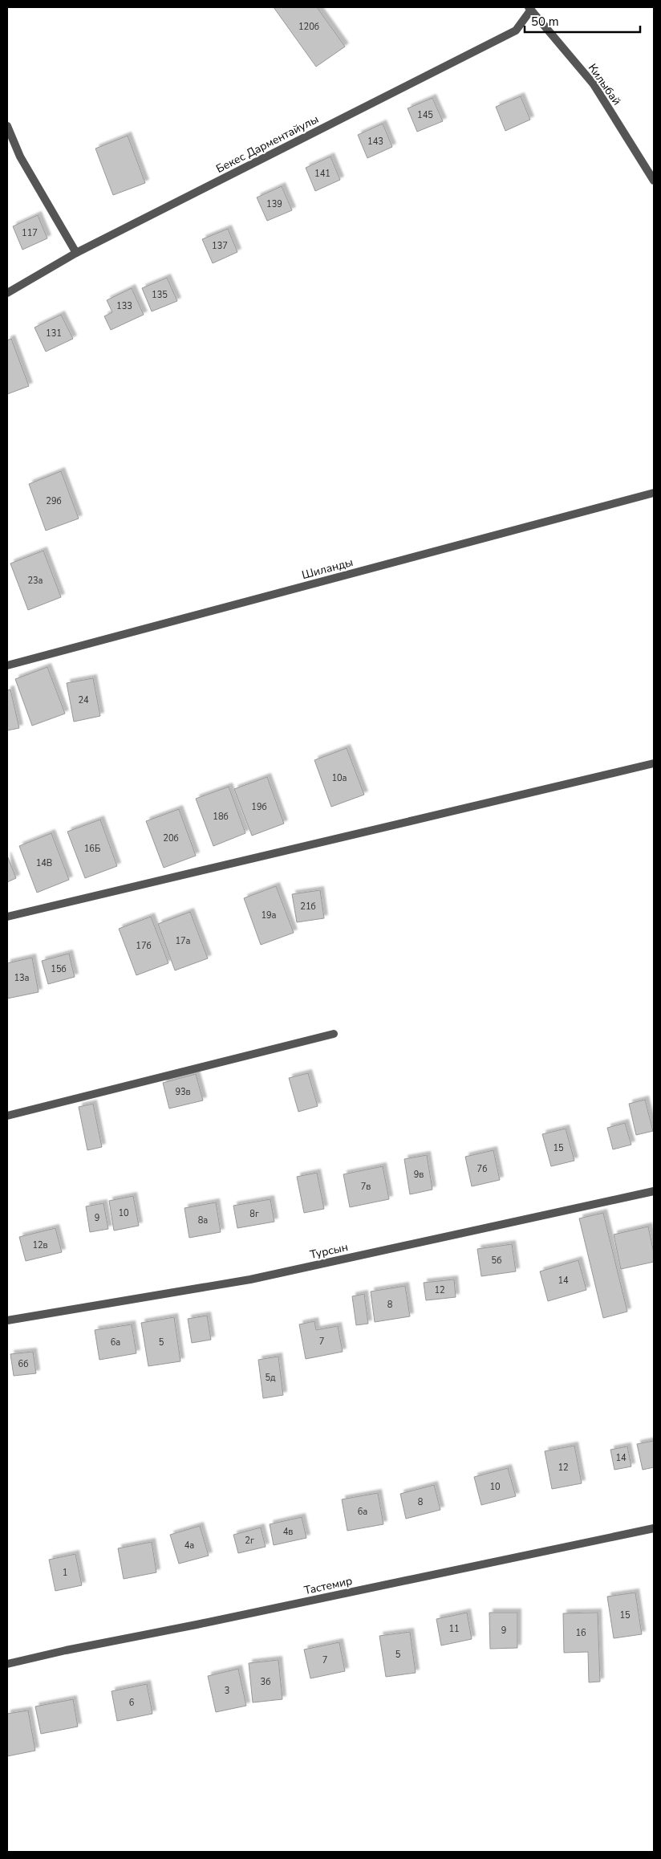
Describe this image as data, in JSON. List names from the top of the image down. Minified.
{"streets":{"street":["Килыбай","Бекес Дарментайулы","Шиланды","Турсын","Тастемир"]},"crossings":[["Килыбай","Бекес Дарментайулы"]],"house_numbers":["120б","145","143","141","139","117","137","135","133","131","29б","23а","24","10а","19б","18б","20б","16Б","14В","21б","19а","17а","17б","15б","13а","93в","15","7б","9в","7в","10","8г","9","8а","12в","5б","14","12","8","7","6а","5","6б","5д","14","12","10","8","6а","4в","2г","4а","1","15","11","9","16","5","7","3б","3","6"],"scale_bar":"50 m"}
